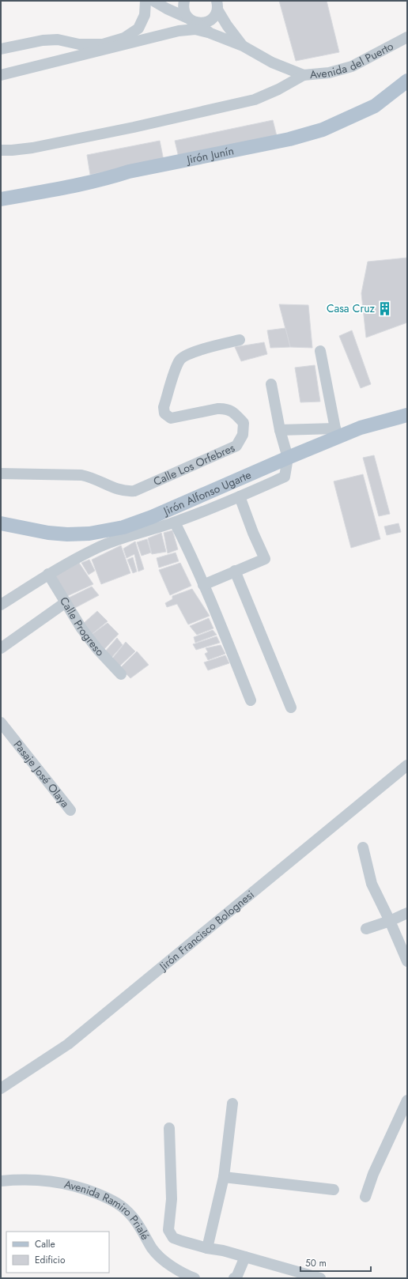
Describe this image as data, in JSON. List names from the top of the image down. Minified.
{"streets":{"main road":["Jirón Junín","Jirón Alfonso Ugarte"],"street":["Avenida del Puerto","Calle Los Orfebres","Calle Progreso","Pasaje José Olaya","Jirón Francisco Bolognesi","Avenida Ramiro Prialé"]},"places":{"building":["Casa Cruz"]},"legend":["Calle","Edificio"],"scale_bar":"50 m"}
